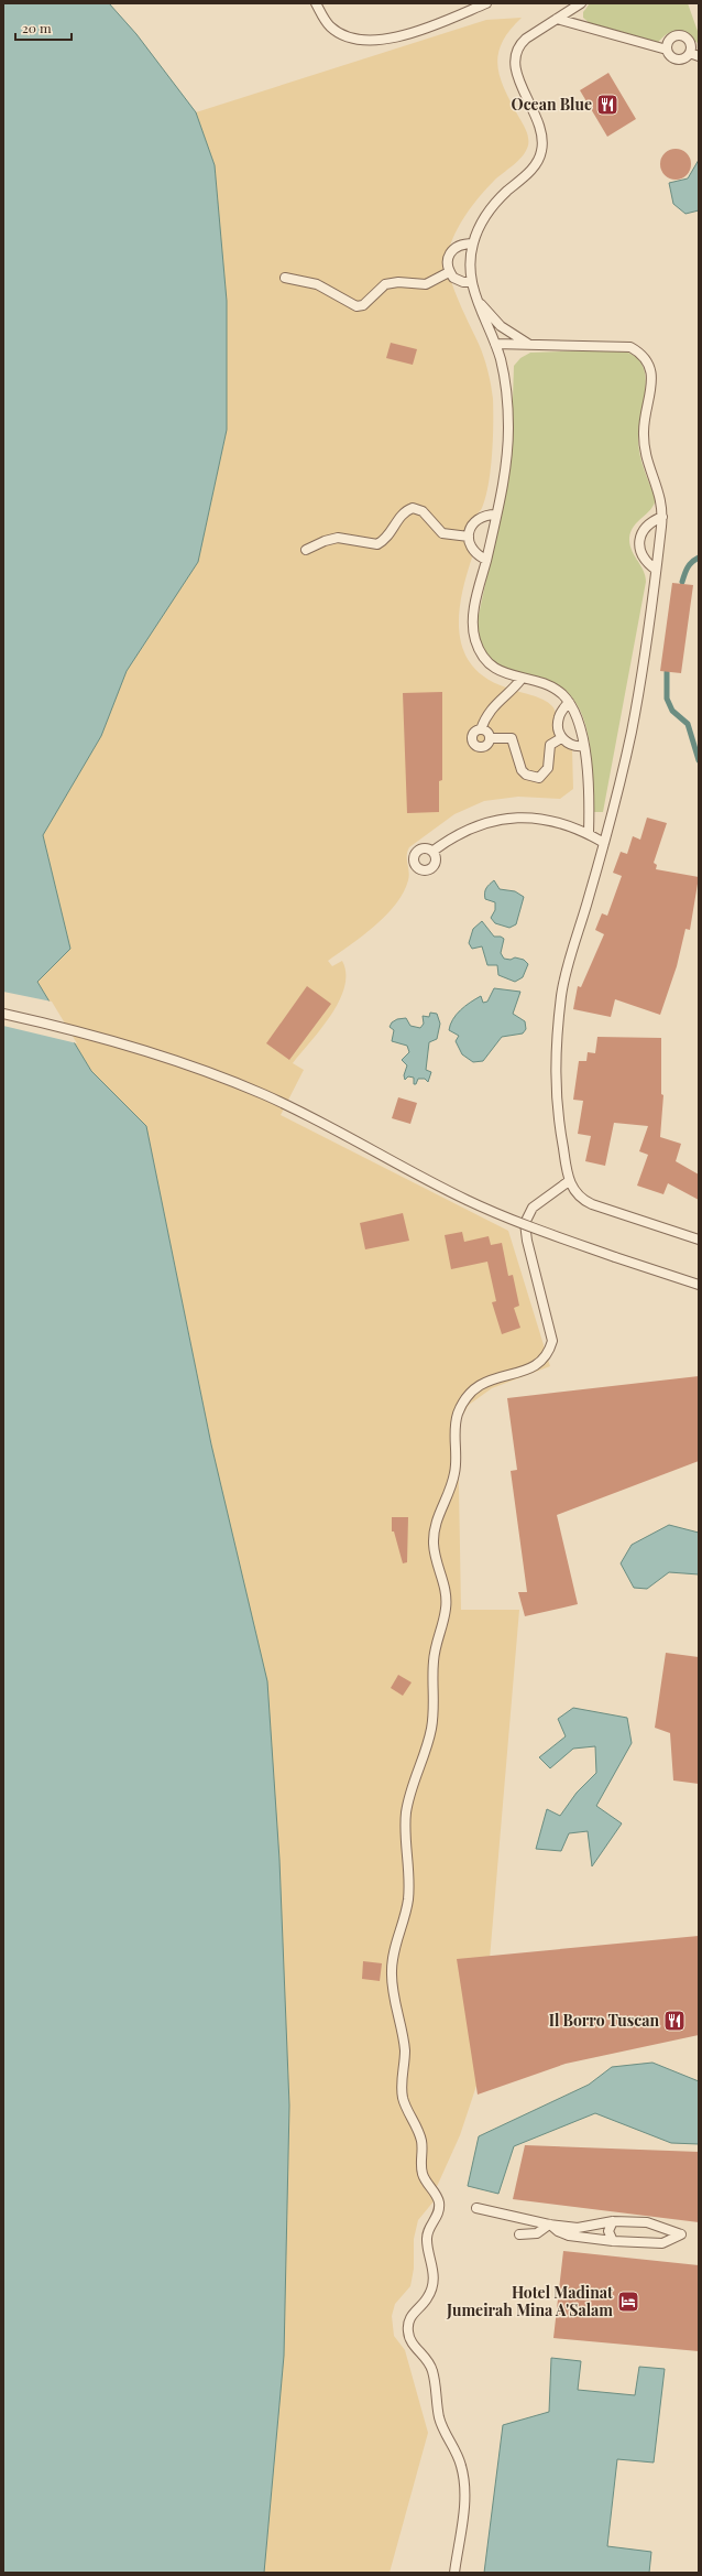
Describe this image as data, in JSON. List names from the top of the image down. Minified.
{"places":{"restaurant":["Ocean Blue","Il Borro Tuscan"],"hotel":["Hotel Madinat Jumeirah Mina A'Salam"]},"scale_bar":"20 m"}
